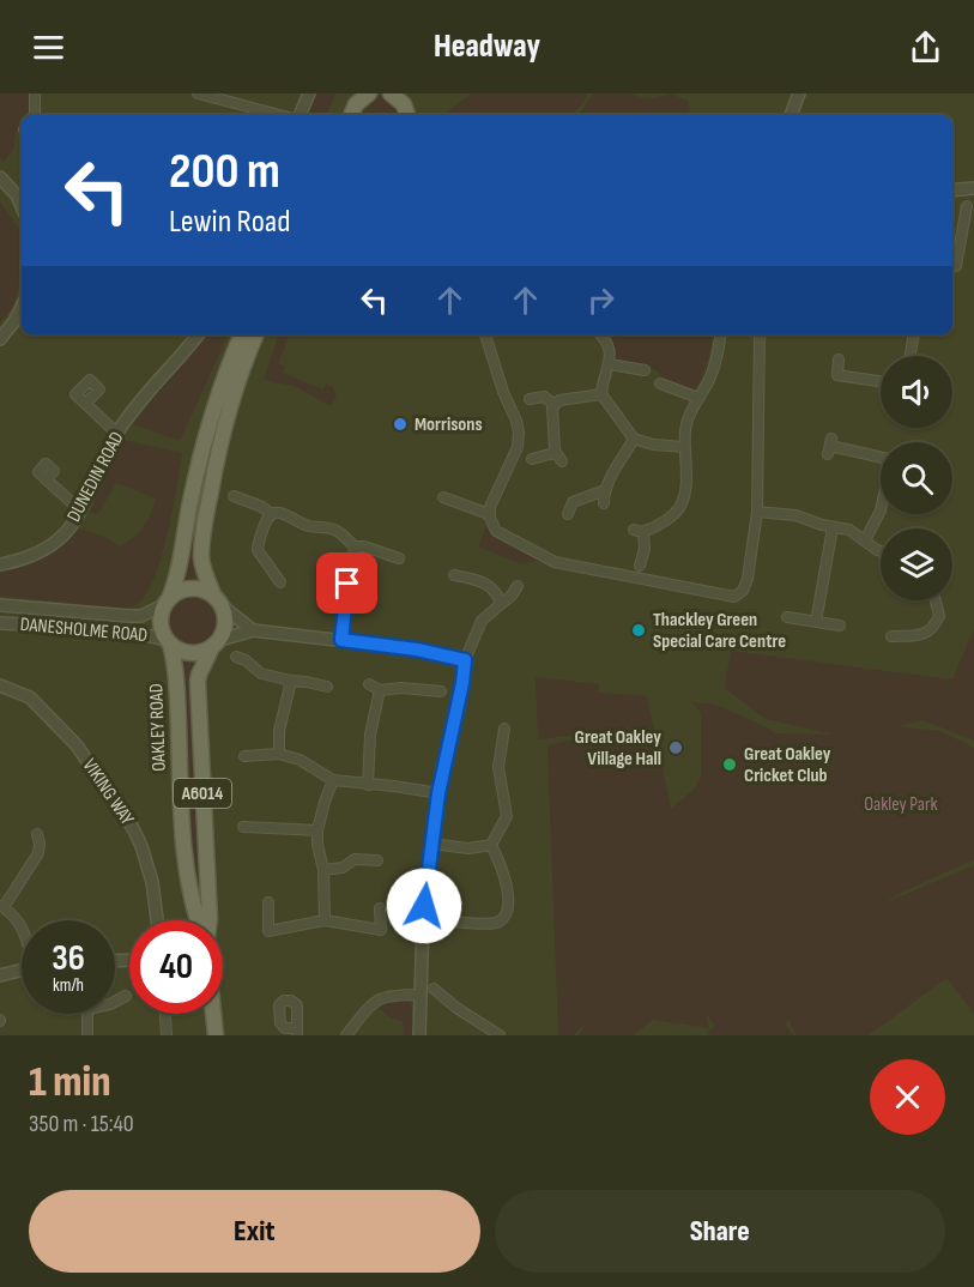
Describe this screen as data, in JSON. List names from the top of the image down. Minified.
{"streets":{"main road":["OAKLEY ROAD","A6014"],"street":["DUNEDIN ROAD","DANESHOLME ROAD","VIKING WAY"]},"crossings":[["DANESHOLME ROAD","OAKLEY ROAD"]],"parks":["Oakley Park"],"places":["Morrisons","Thackley Green Special Care Centre","Great Oakley Village Hall","Great Oakley Cricket Club"],"page":{"header":"Headway","turn":["200 m","Lewin Road"],"speed":"36 km/h","limit":"40","heading":["1 min","350 m · 15:40"],"buttons":["Exit","Share"]}}
